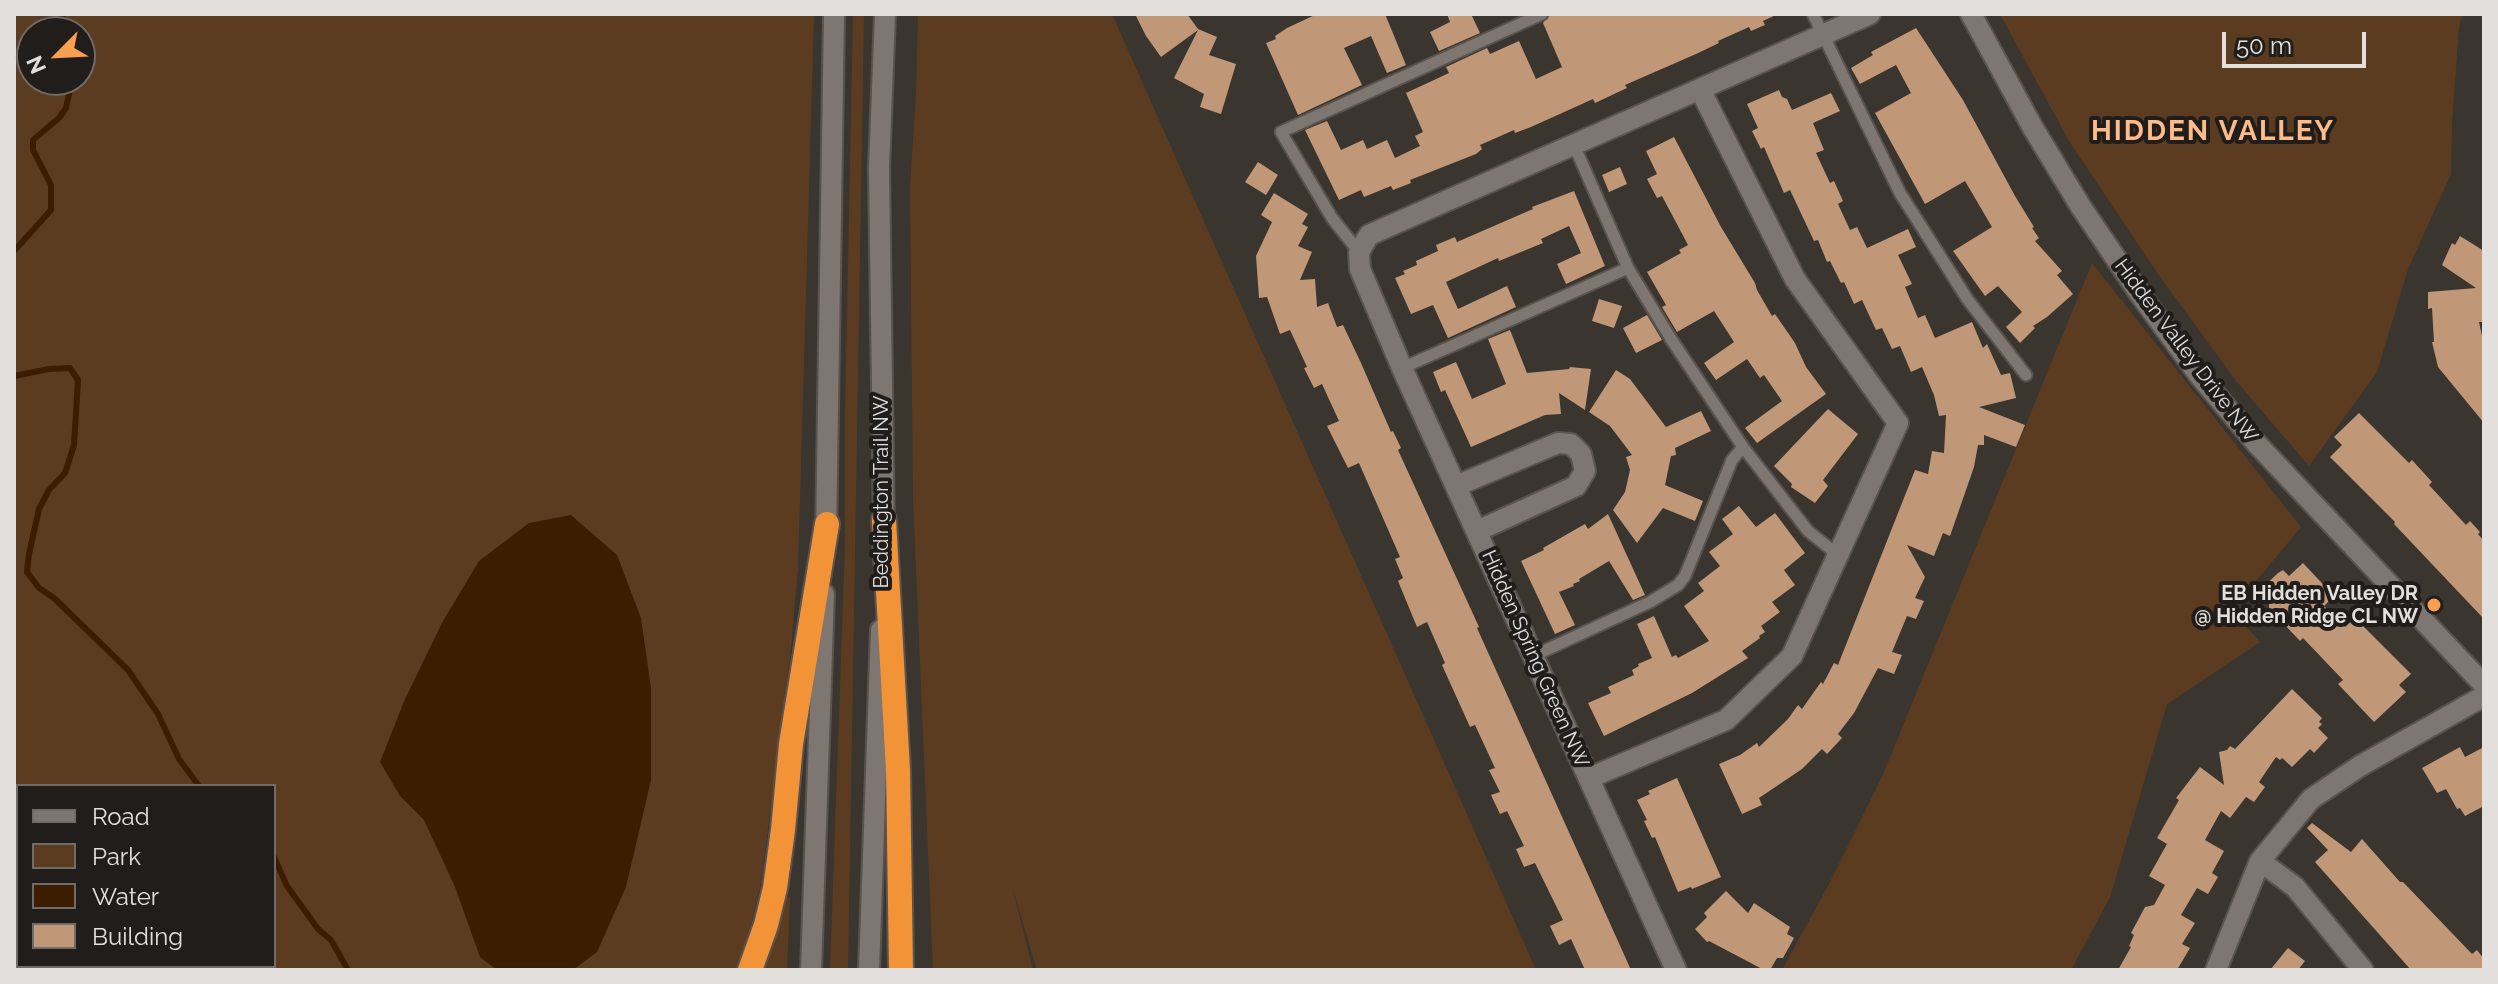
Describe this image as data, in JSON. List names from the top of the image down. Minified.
{"streets":{"street":["Hidden Valley Drive NW","Beddington Trail NW","Hidden Spring Green NW"]},"districts":["HIDDEN VALLEY"],"places":["EB Hidden Valley DR @ Hidden Ridge CL NW"],"legend":["Road","Park","Water","Building"],"scale_bar":"50 m","north":"bottom left"}
